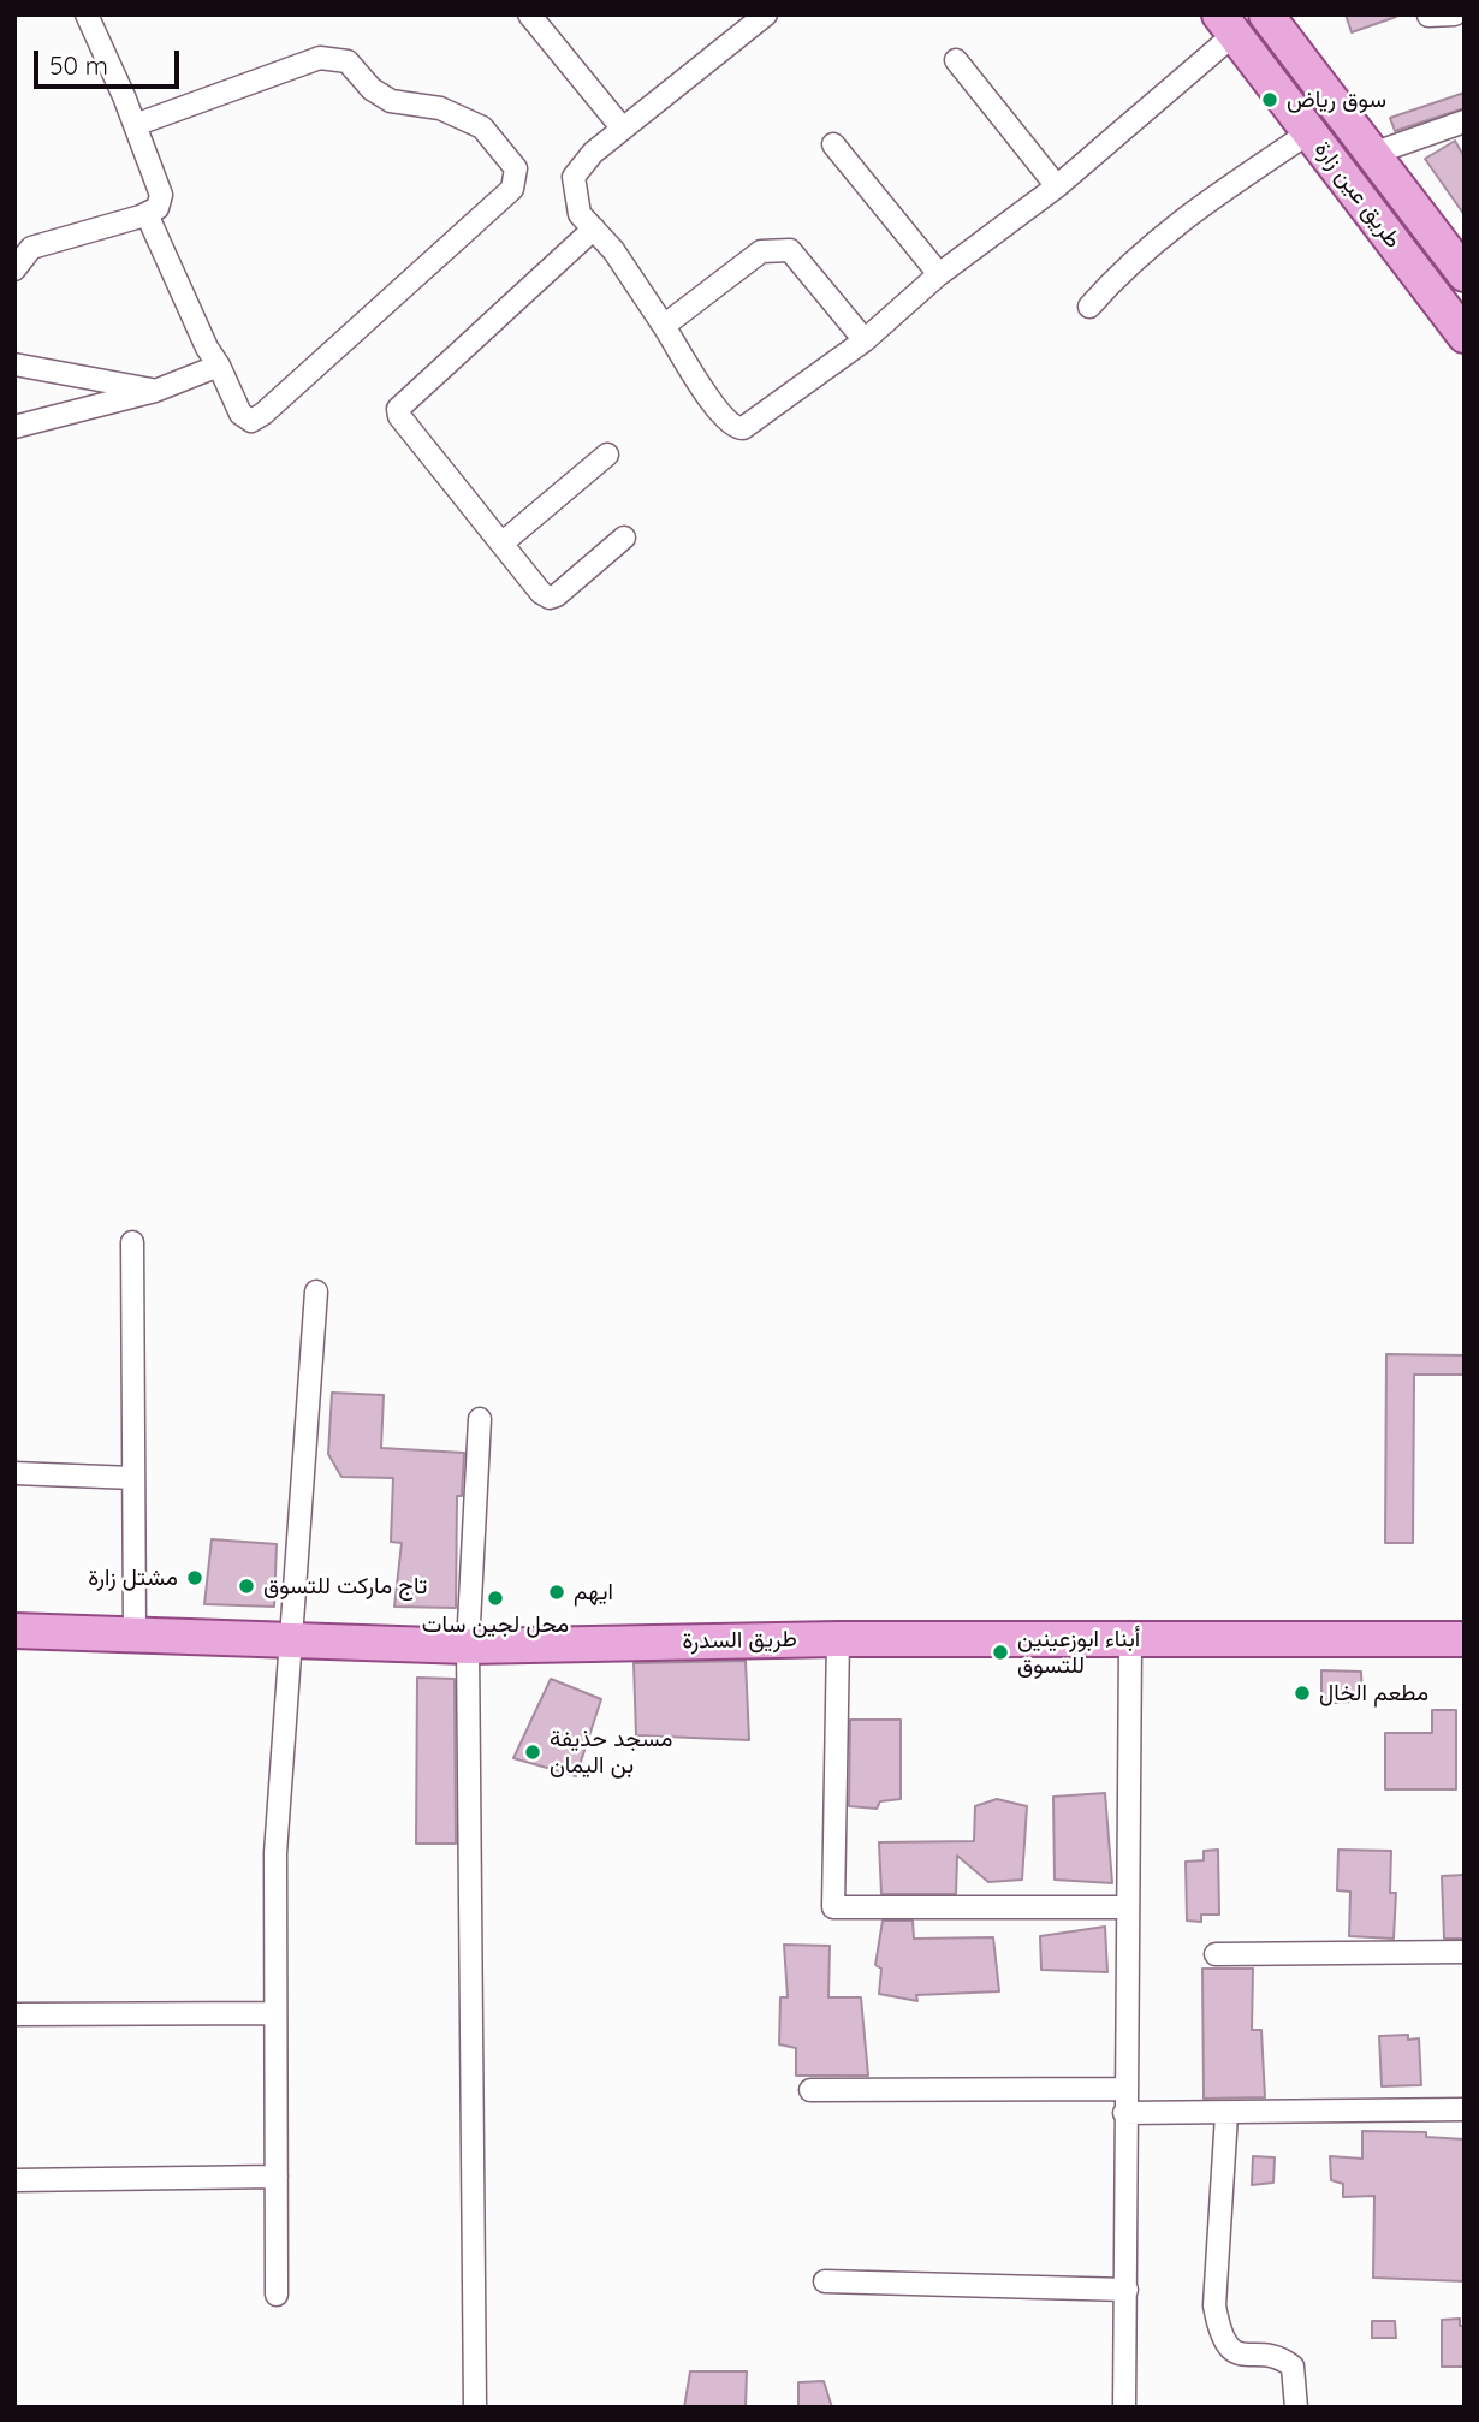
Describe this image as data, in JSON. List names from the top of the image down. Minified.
{"streets":{"main road":["طريق عين زارة","طريق السدرة"]},"places":["سوق رياض","مشتل زارة","تاج ماركت للتسوق","ايهم","محل لجين سات","أبناء ابوزعينين للتسوق","مطعم الخال","مسجد حذيفة بن اليمان"],"scale_bar":"50 m"}
